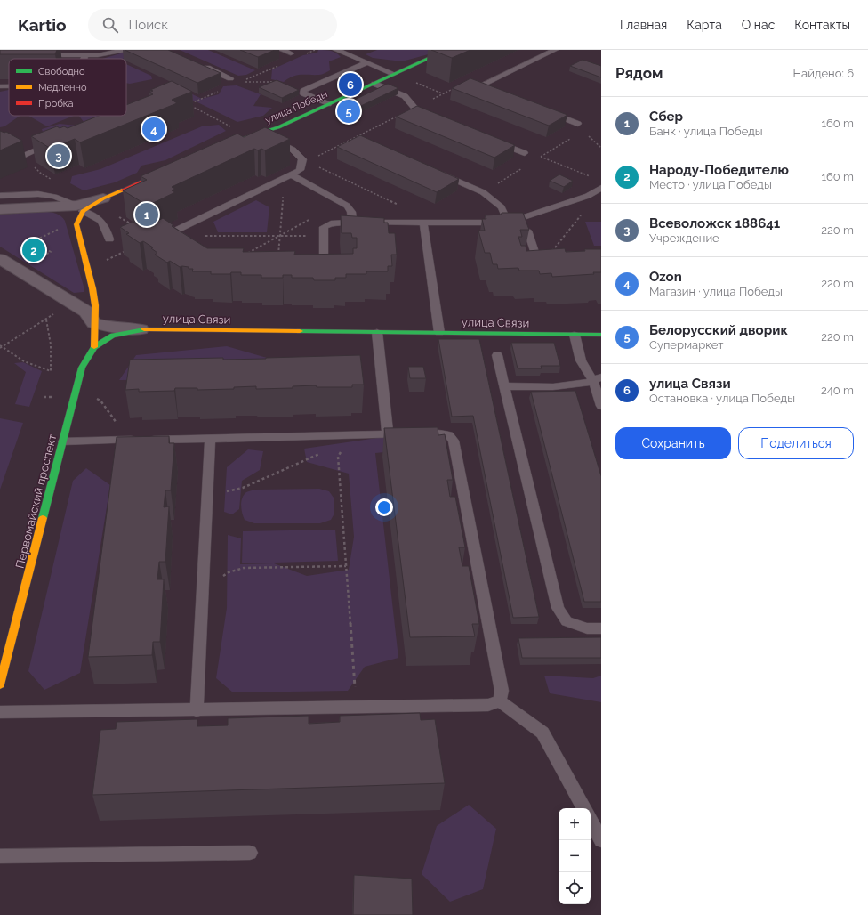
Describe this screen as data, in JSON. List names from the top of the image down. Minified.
{"streets":{"street":["улица Победы","улица Связи","Первомайский проспект"]},"crossings":[["улица Связи","Первомайский проспект"]],"legend":["Свободно","Медленно","Пробка"],"page":{"header":"Kartio","search":"Поиск","nav":["Главная","Карта","О нас","Контакты"],"heading":["Рядом","Найдено: 6"],"pins":["6","5","4","3","1","2"],"list":[{"mark":"1","name":"Сбер","note":"Банк · улица Победы","value":"160 m"},{"mark":"2","name":"Народу-Победителю","note":"Место · улица Победы","value":"160 m"},{"mark":"3","name":"Всеволожск 188641","note":"Учреждение","value":"220 m"},{"mark":"4","name":"Ozon","note":"Магазин · улица Победы","value":"220 m"},{"mark":"5","name":"Белорусский дворик","note":"Супермаркет","value":"220 m"},{"mark":"6","name":"улица Связи","note":"Остановка · улица Победы","value":"240 m"}],"buttons":["Сохранить","Поделиться"],"map_buttons":["+","−"]}}
